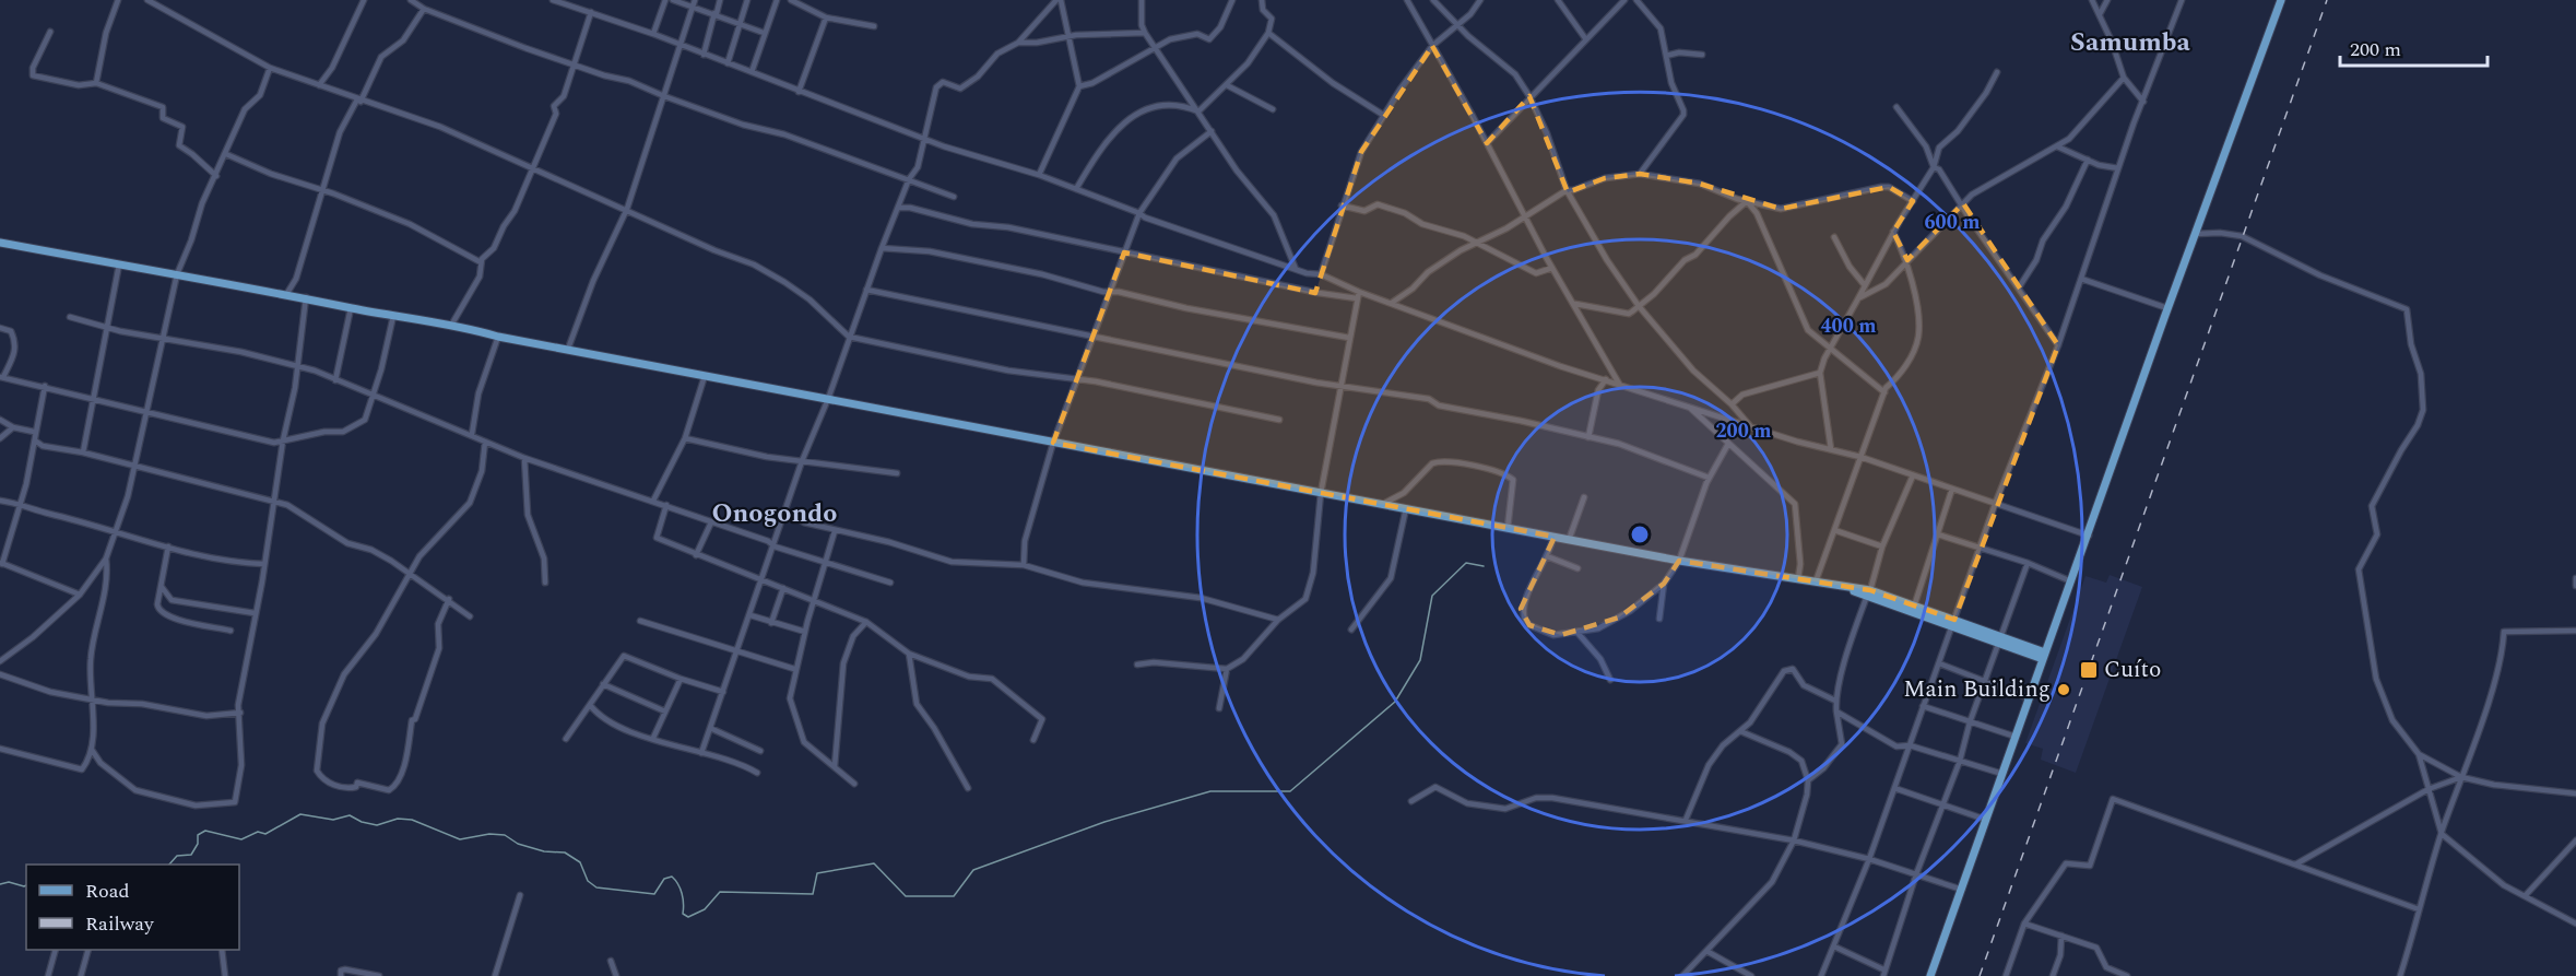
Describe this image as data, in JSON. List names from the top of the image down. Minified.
{"districts":["Samumba","Onogondo"],"places":{"transit":["Cuíto"],"other":["Main Building"]},"legend":["Road","Railway"],"scale_bar":"200 m","rings":["600 m","400 m","200 m"]}
